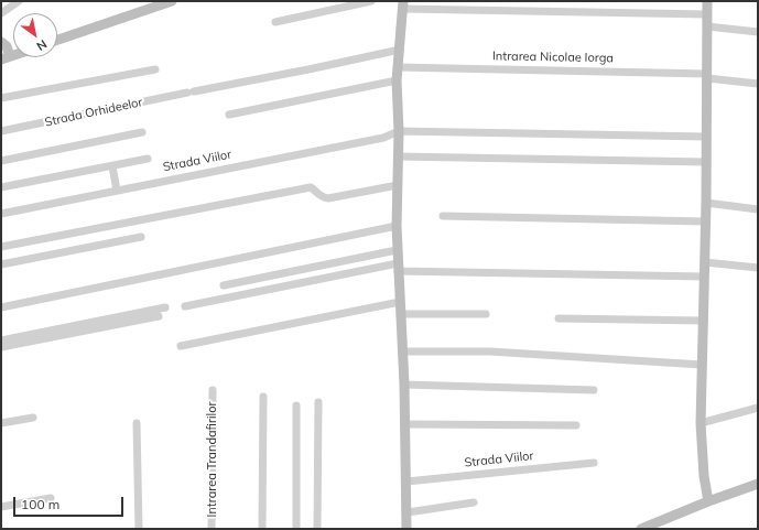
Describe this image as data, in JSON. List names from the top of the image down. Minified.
{"streets":{"street":["Intrarea Nicolae Iorga","Strada Orhideelor","Strada Viilor","Intrarea Trandafirilor"]},"scale_bar":"100 m","north":"bottom right"}
